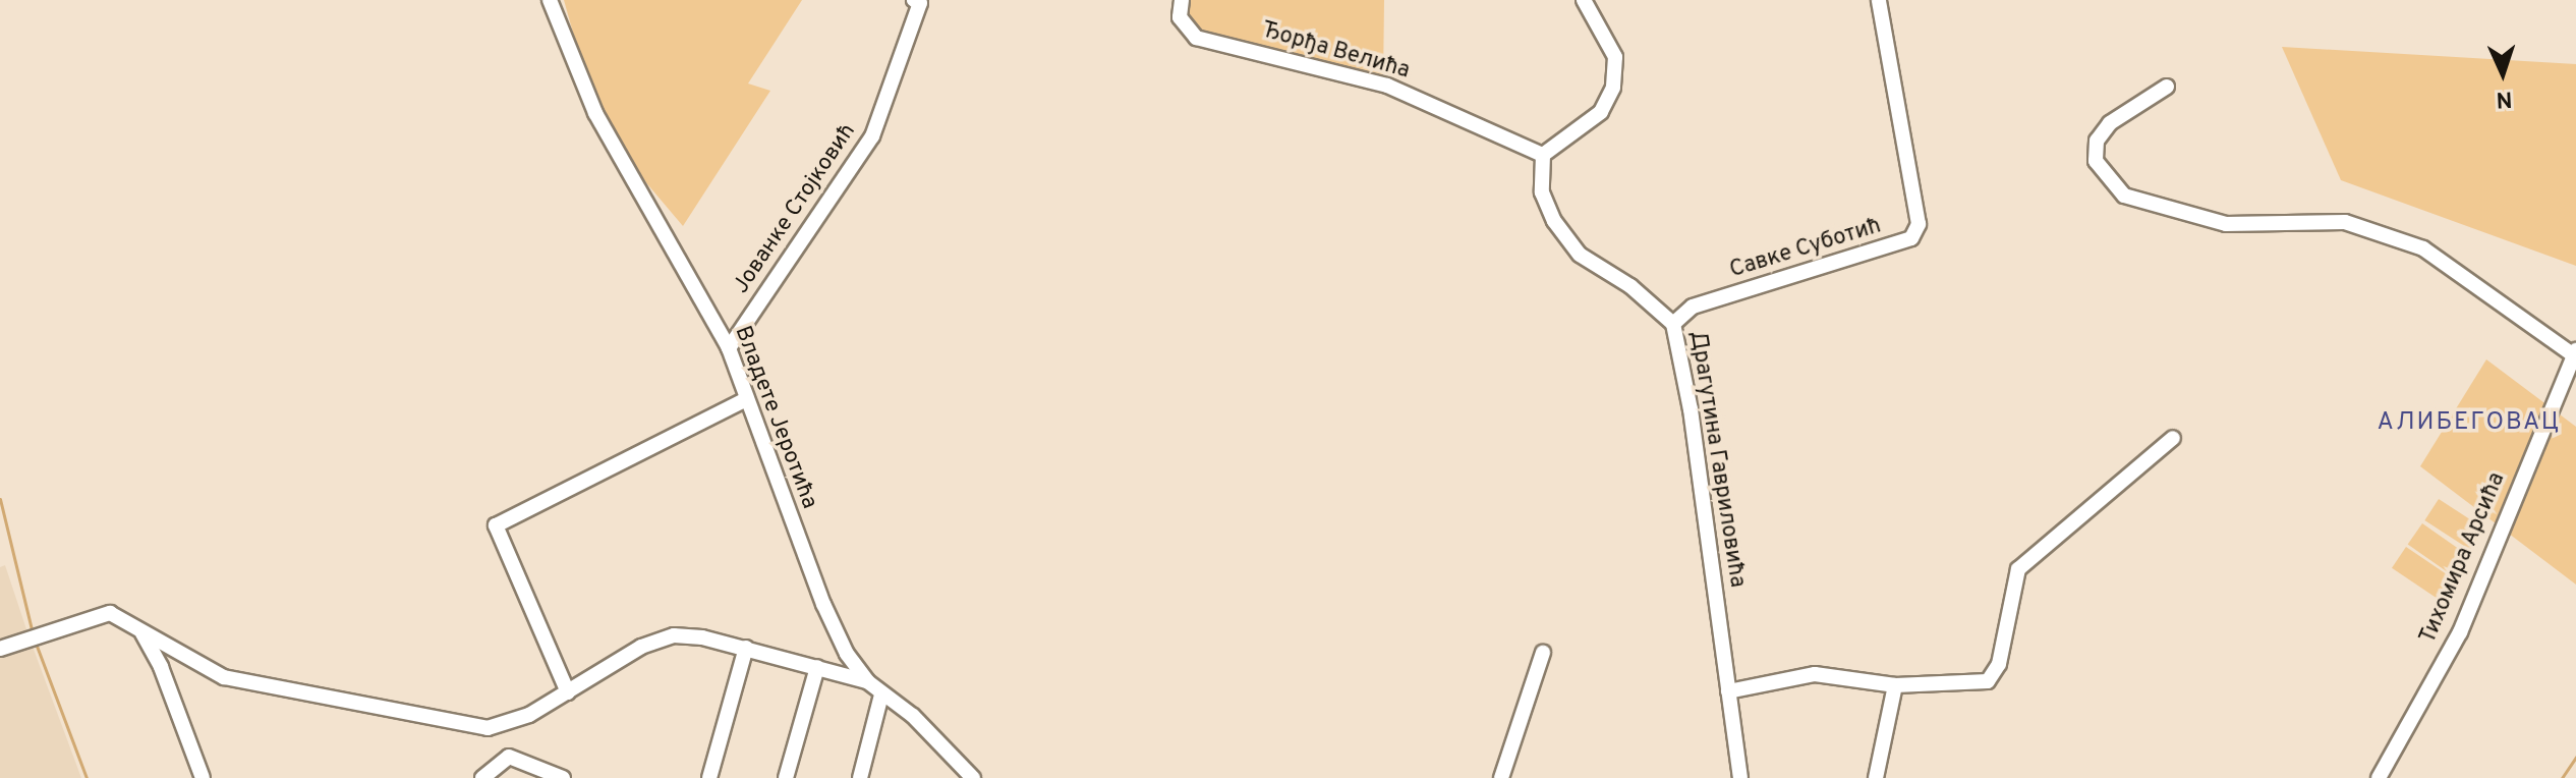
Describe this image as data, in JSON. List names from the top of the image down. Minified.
{"streets":{"street":["Ђорђа Велића","Јованке Стојковић","Савке Суботић","Владете Јеротића","Драгутина Гавриловића","Тихомира Арсића"]},"crossings":[["Ђорђа Велића","Драгутина Гавриловића"],["Јованке Стојковић","Владете Јеротића"],["Савке Суботић","Драгутина Гавриловића"]],"districts":["АЛИБЕГОВАЦ"],"north":"bottom"}
